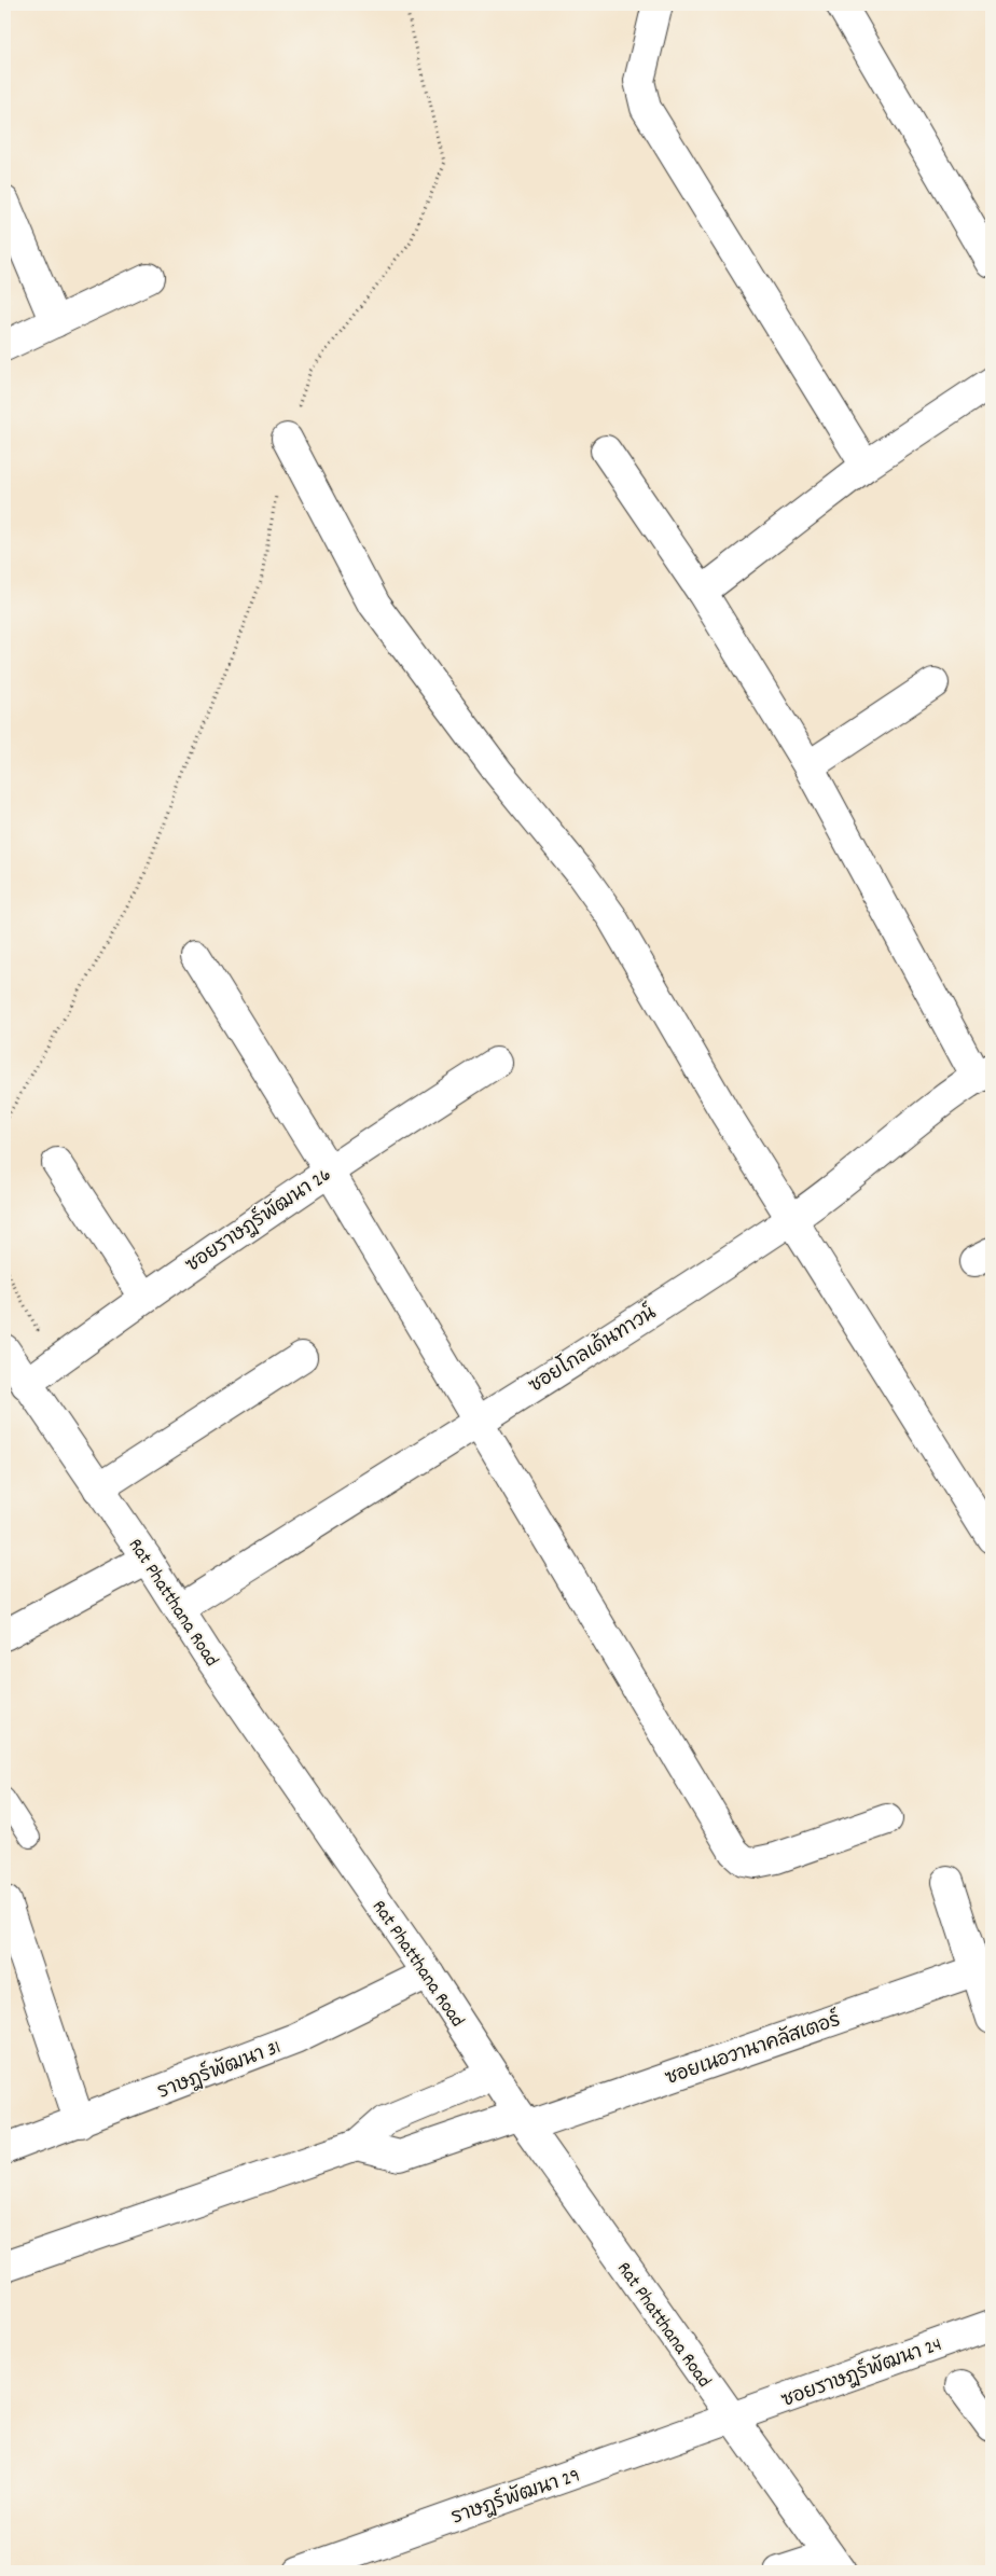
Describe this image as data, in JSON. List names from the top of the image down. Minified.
{"streets":{"street":["ซอยราษฎร์พัฒนา 26","ซอยโกลเด้นทาวน์","Rat Phatthana Road","ซอยเนอวานาคลัสเตอร์","ราษฎร์พัฒนา 31","ซอยราษฎร์พัฒนา 24","ราษฎร์พัฒนา 29"]},"crossings":[["ซอยราษฎร์พัฒนา 26","Rat Phatthana Road"],["ซอยโกลเด้นทาวน์","Rat Phatthana Road"],["Rat Phatthana Road","ซอยเนอวานาคลัสเตอร์"],["Rat Phatthana Road","ราษฎร์พัฒนา 31"],["Rat Phatthana Road","ซอยราษฎร์พัฒนา 24"],["Rat Phatthana Road","ราษฎร์พัฒนา 29"],["ซอยราษฎร์พัฒนา 24","ราษฎร์พัฒนา 29"]]}
